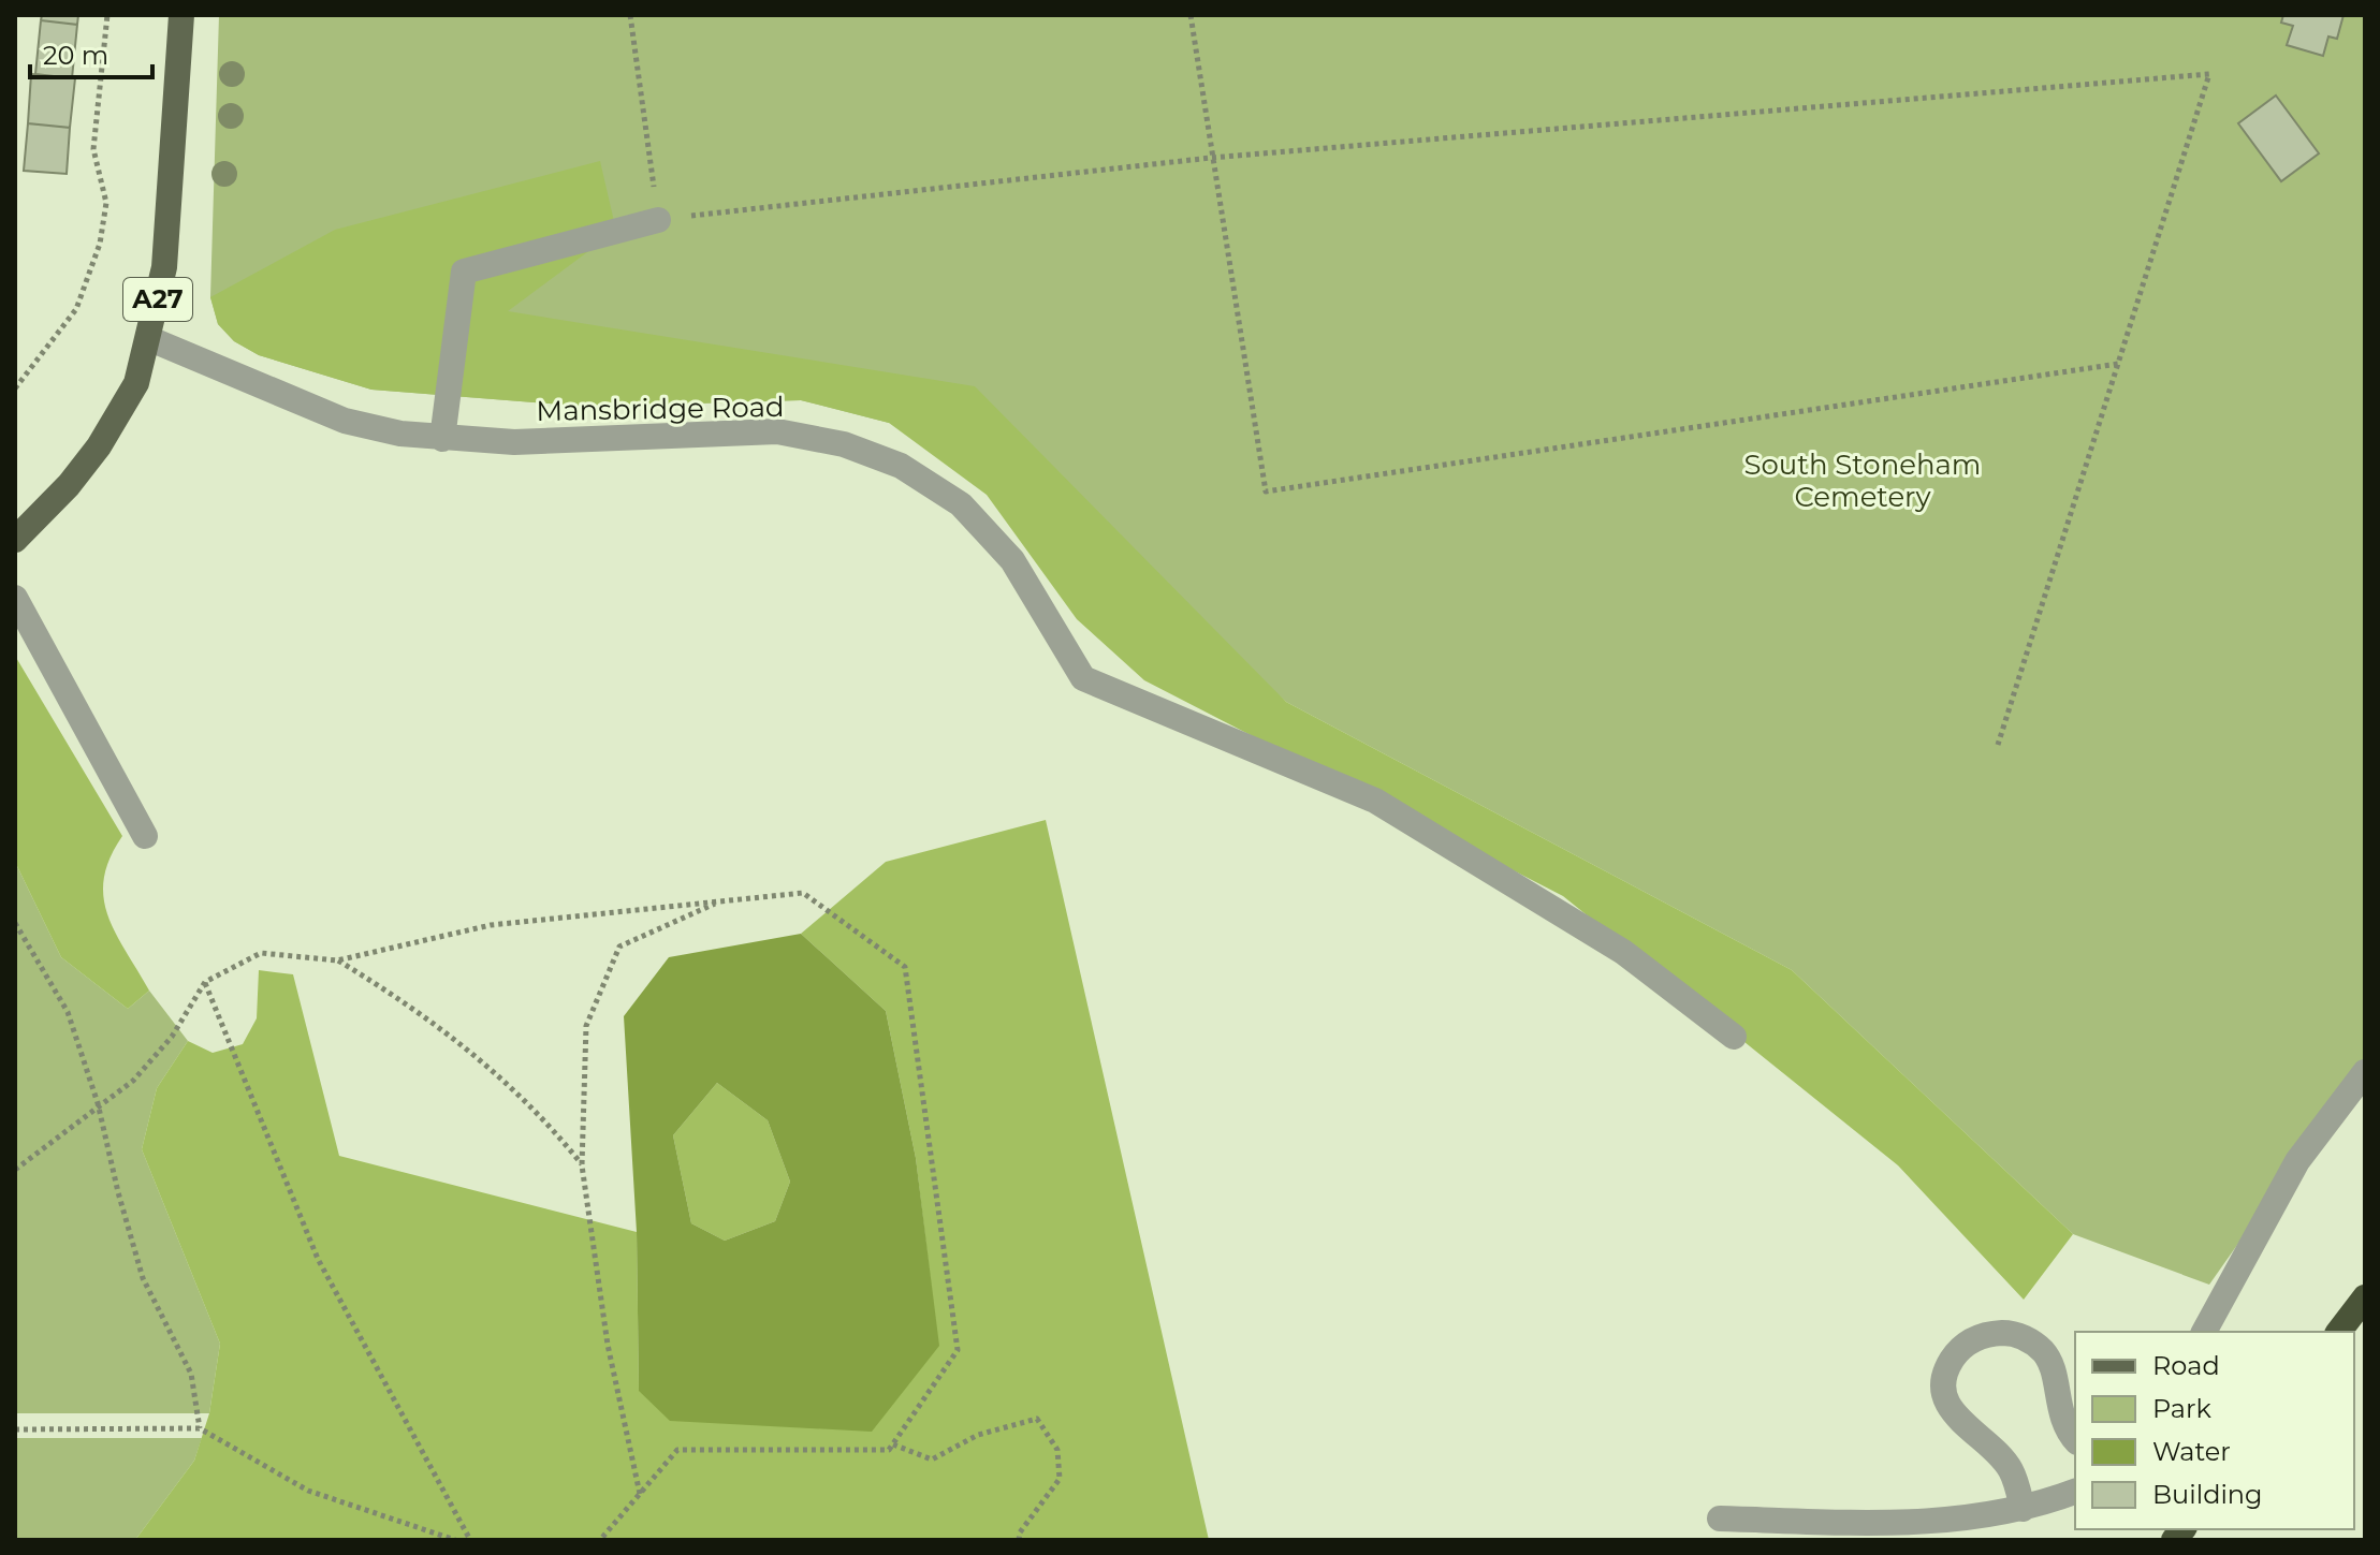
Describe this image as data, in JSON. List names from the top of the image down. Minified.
{"streets":{"main road":["A27"],"street":["Mansbridge Road"]},"crossings":[["A27","Mansbridge Road"]],"parks":["South Stoneham Cemetery"],"legend":["Road","Park","Water","Building"],"scale_bar":"20 m"}
